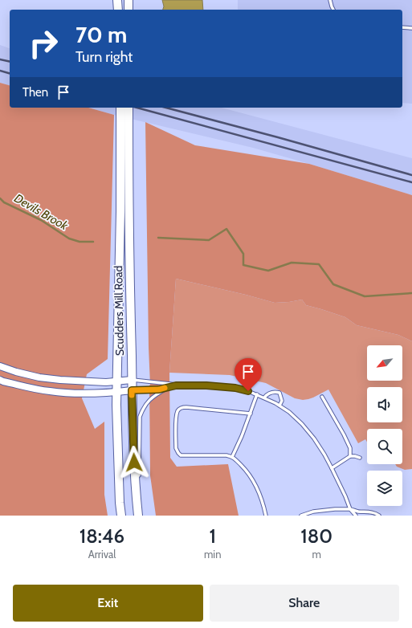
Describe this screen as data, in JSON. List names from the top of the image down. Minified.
{"streets":{"main road":["Scudders Mill Road"]},"water":["Devils Brook"],"north":"bottom left","page":{"turn":["70 m","Turn right"],"then":"Then","eta":["18:46","Arrival","1","min","180","m"],"buttons":["Exit","Share"]}}
